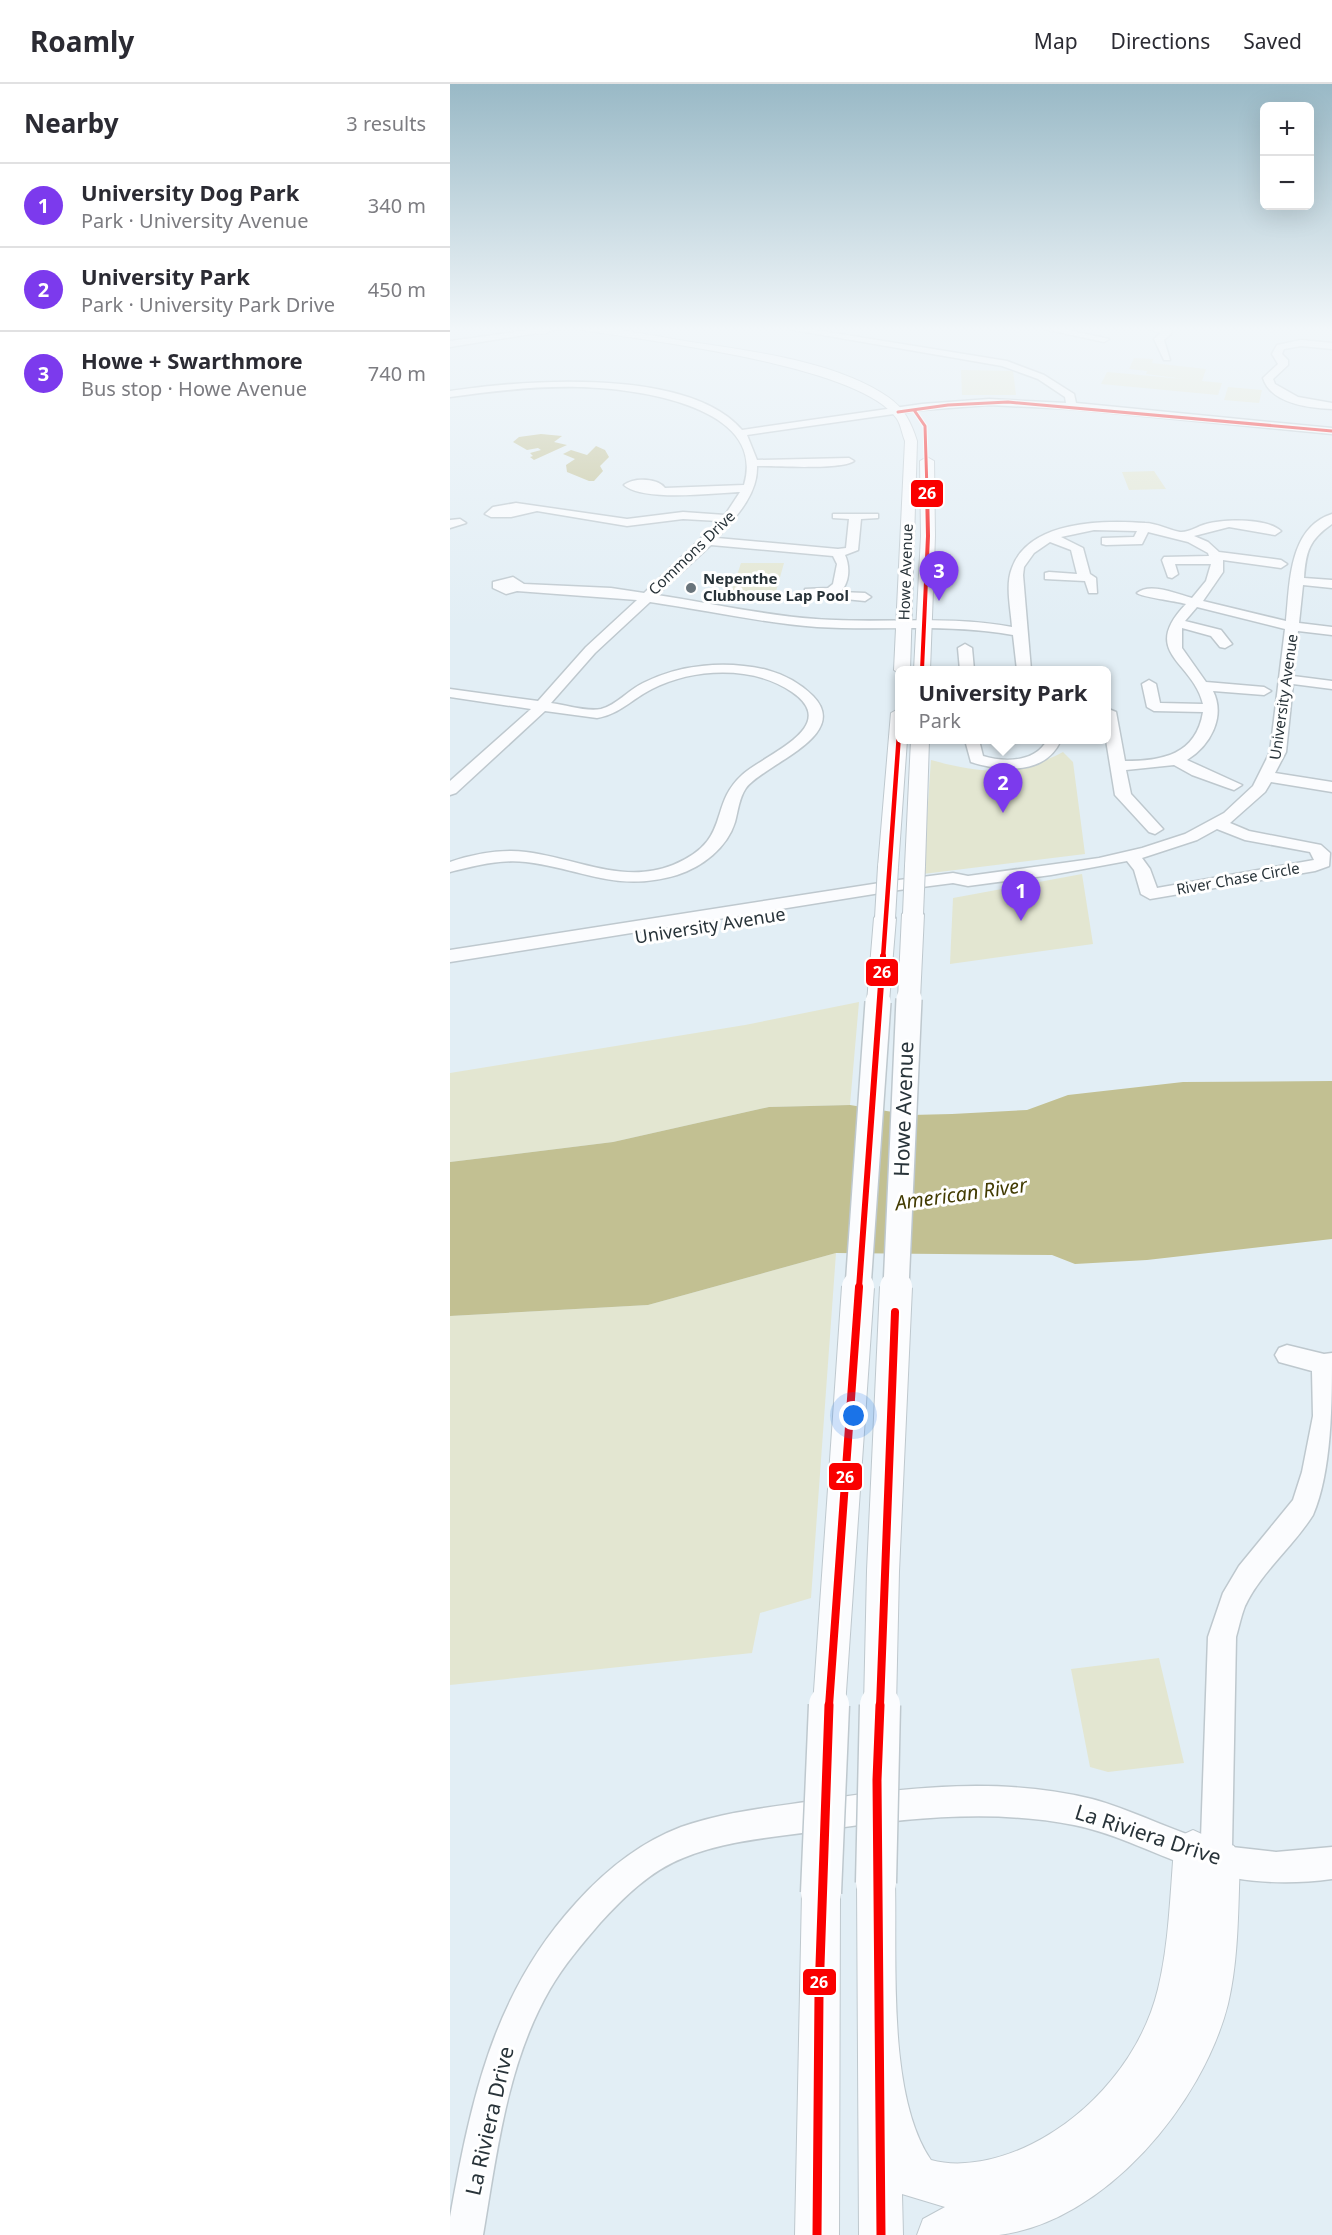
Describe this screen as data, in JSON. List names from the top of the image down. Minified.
{"streets":{"main road":["Howe Avenue"],"street":["Commons Drive","University Avenue","River Chase Circle","La Riviera Drive"]},"crossings":[["University Avenue","River Chase Circle"]],"water":["American River"],"places":["Nepenthe Clubhouse Lap Pool"],"lines":["transit line 26"],"page":{"header":"Roamly","nav":["Map","Directions","Saved"],"heading":["Nearby","3 results"],"map_buttons":["+","−"],"list":[{"mark":"1","name":"University Dog Park","note":"Park · University Avenue","value":"340 m"},{"mark":"2","name":"University Park","note":"Park · University Park Drive","value":"450 m"},{"mark":"3","name":"Howe + Swarthmore","note":"Bus stop · Howe Avenue","value":"740 m"}],"pins":["3","2","1"],"popup":["University Park","Park"]}}
